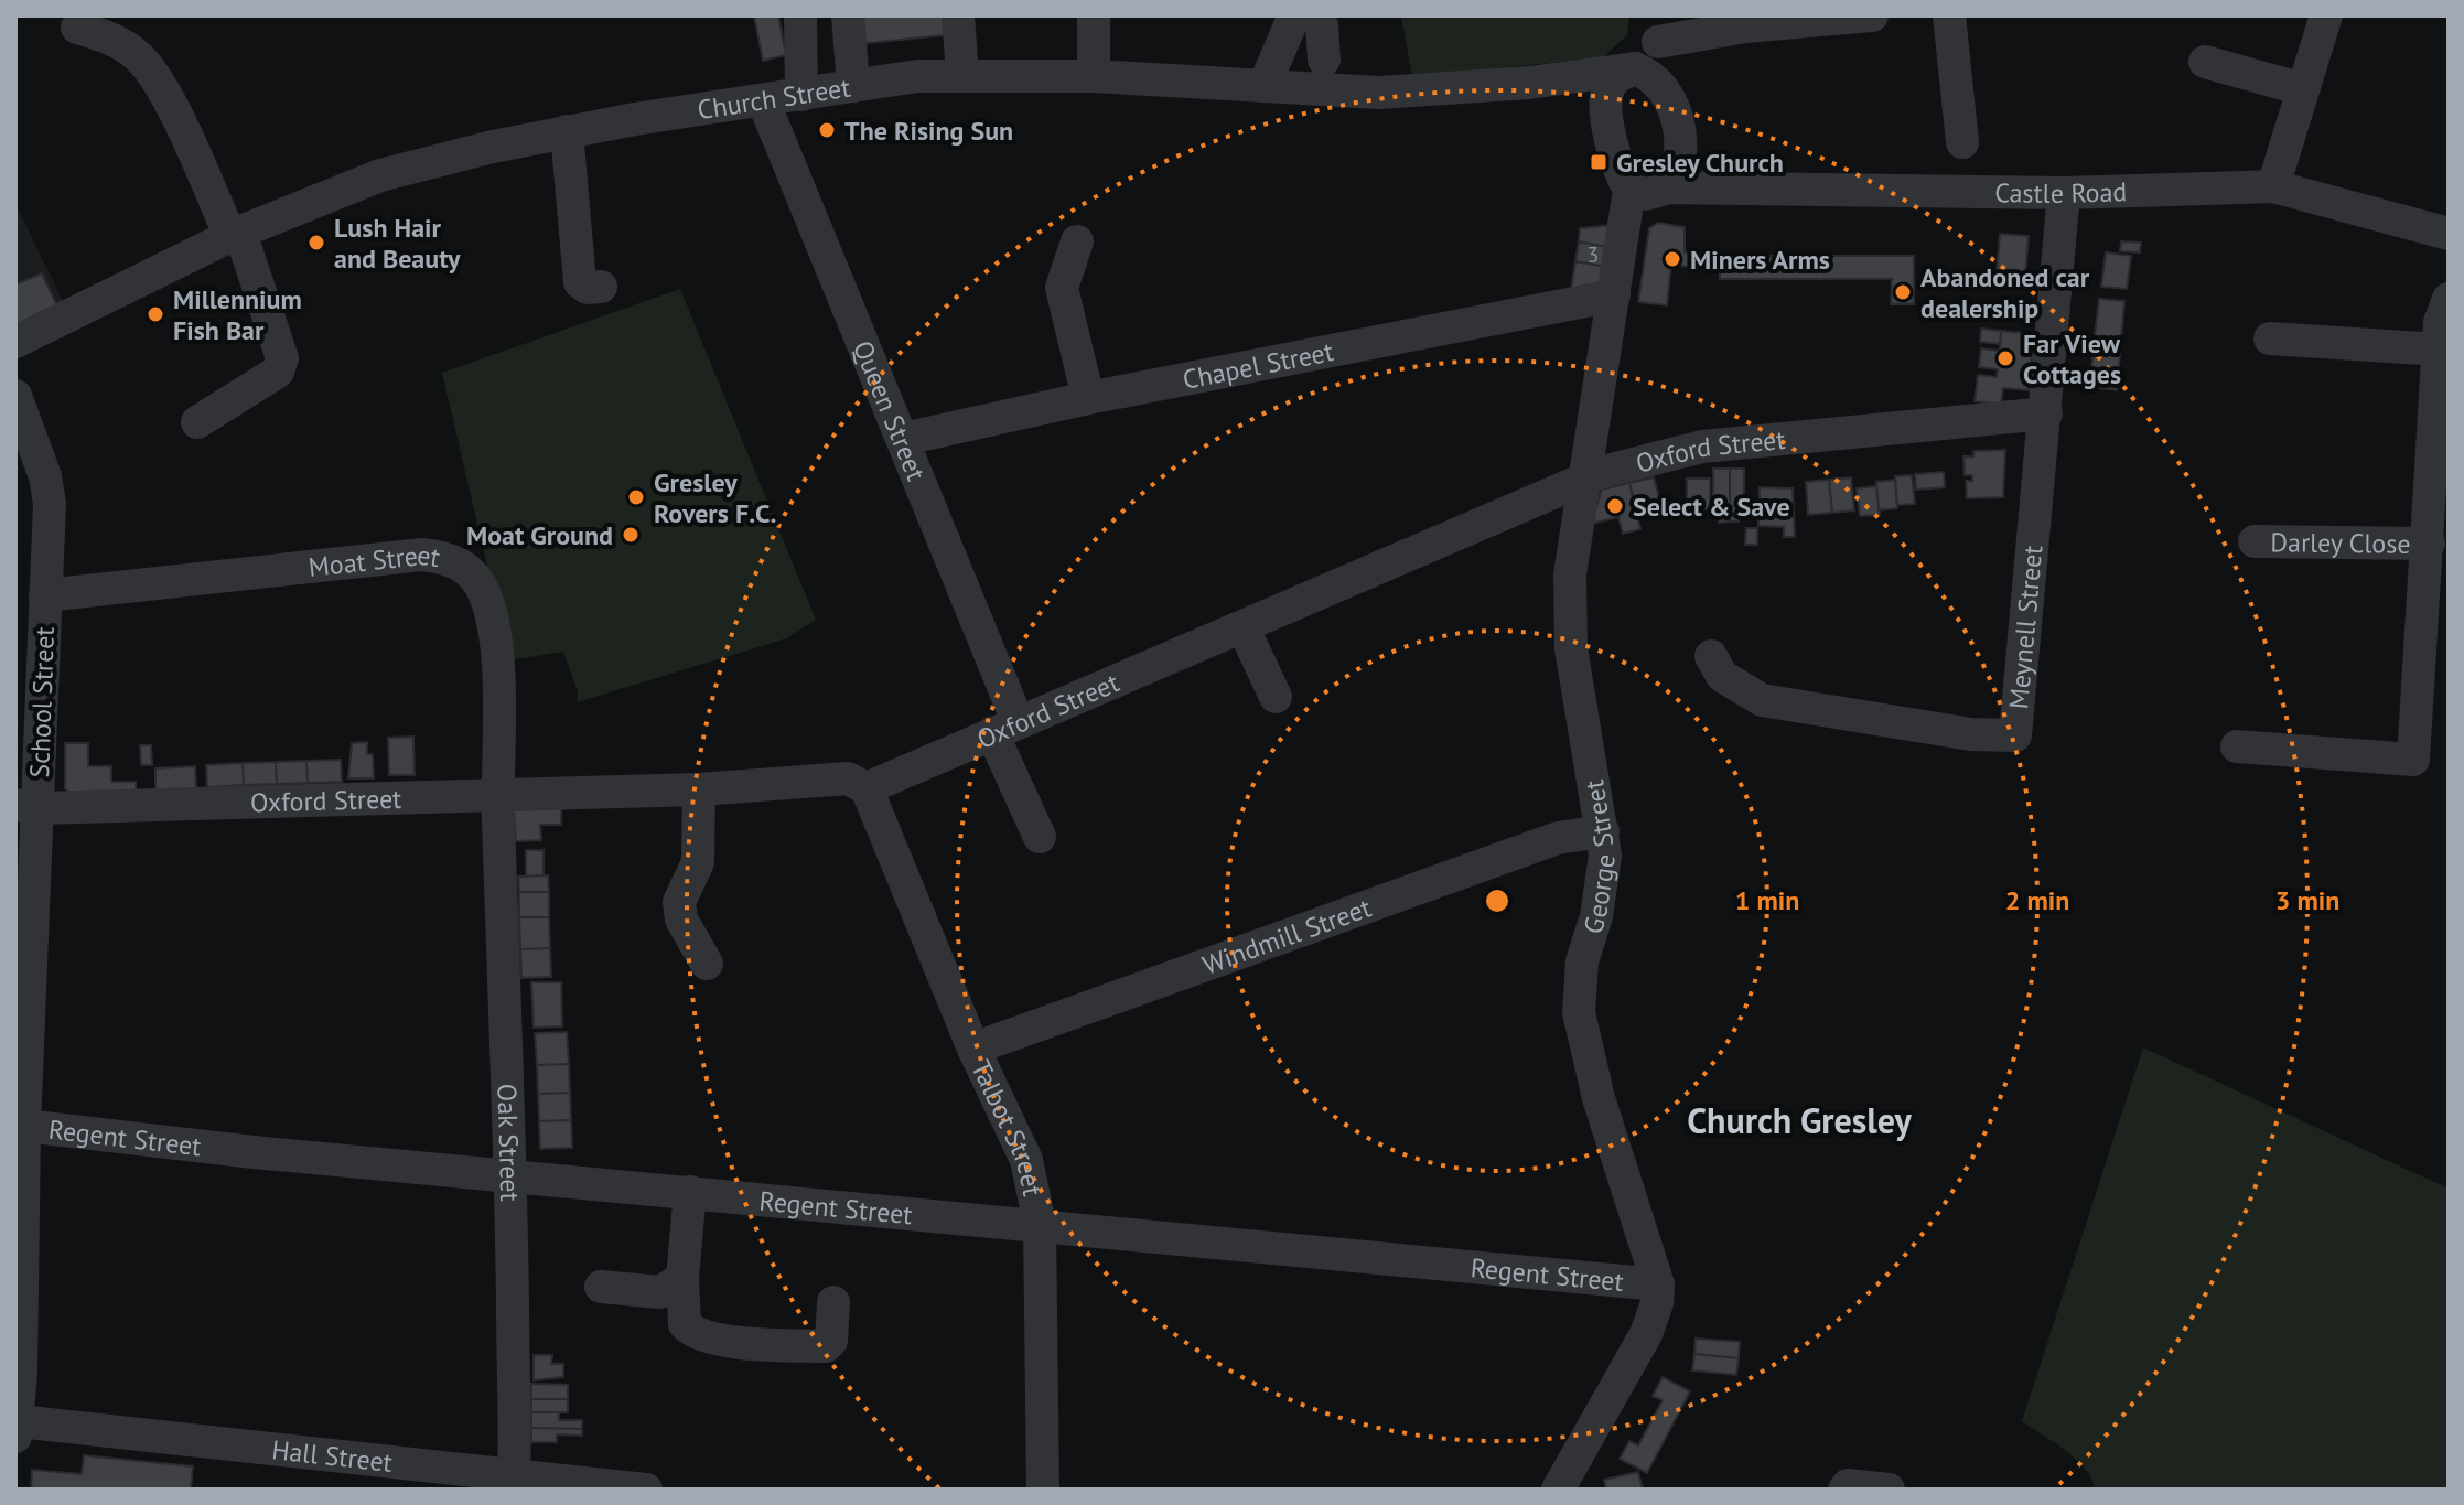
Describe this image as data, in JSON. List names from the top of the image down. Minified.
{"streets":{"street":["Church Street","Castle Road","Chapel Street","Queen Street","Oxford Street","Darley Close","Moat Street","Meynell Street","School Street","George Street","Windmill Street","Talbot Street","Regent Street","Oak Street","Hall Street"]},"crossings":[["Church Street","Queen Street"],["Castle Road","Meynell Street"],["Castle Road","George Street"],["Chapel Street","Queen Street"],["Chapel Street","George Street"],["Queen Street","Oxford Street"],["Oxford Street","Moat Street"],["Oxford Street","Meynell Street"],["Oxford Street","School Street"],["Oxford Street","George Street"],["Oxford Street","Talbot Street"],["Oxford Street","Oak Street"],["Moat Street","School Street"],["Moat Street","Oak Street"],["School Street","Regent Street"],["School Street","Hall Street"],["George Street","Windmill Street"],["George Street","Regent Street"],["Windmill Street","Talbot Street"],["Talbot Street","Regent Street"],["Regent Street","Oak Street"],["Oak Street","Hall Street"]],"districts":["Church Gresley"],"places":{"other":["The Rising Sun","Lush Hair and Beauty","Miners Arms","Abandoned car dealership","Millennium Fish Bar","Far View Cottages","Gresley Rovers F.C.","Select & Save","Moat Ground"],"transit":["Gresley Church"]},"house_numbers":["3"],"rings":["1 min","2 min","3 min"]}
